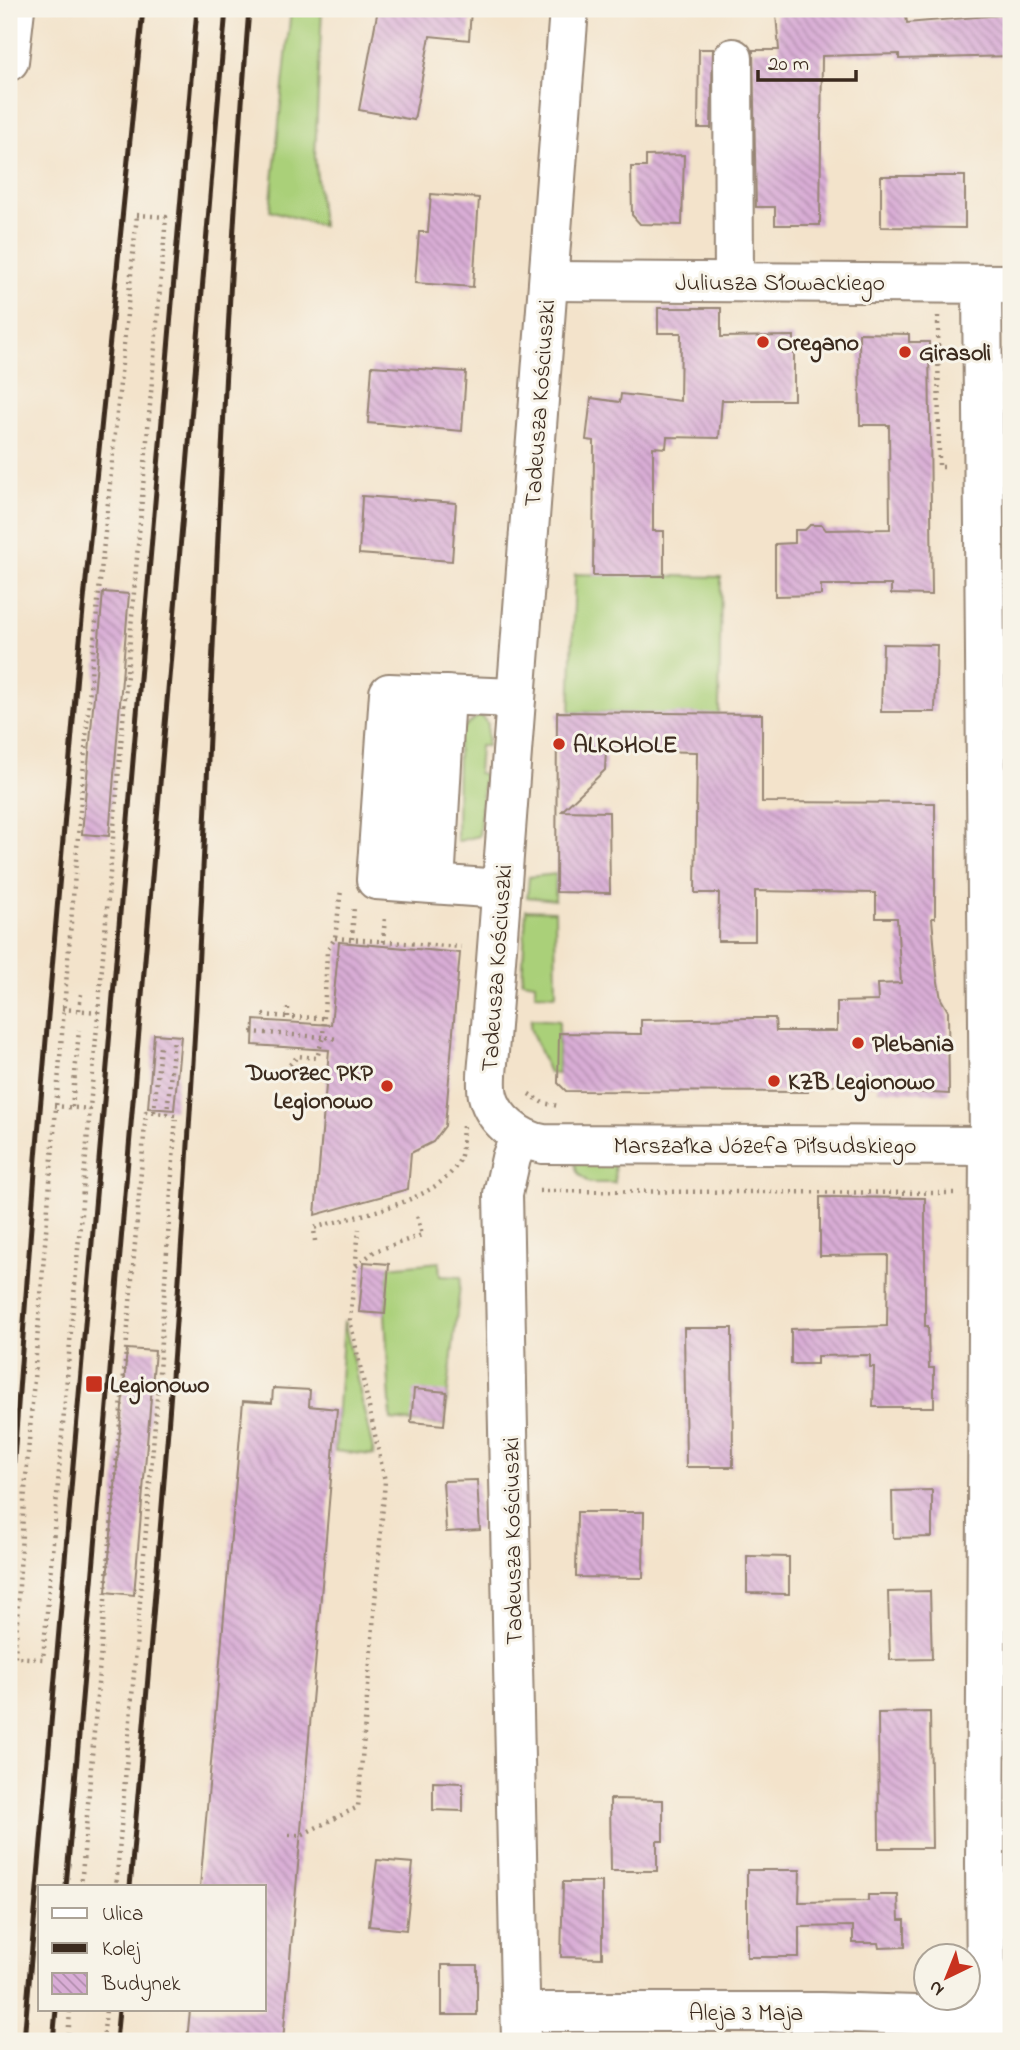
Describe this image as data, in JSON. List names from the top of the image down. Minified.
{"streets":{"street":["Juliusza Słowackiego","Tadeusza Kościuszki","Marszałka Józefa Piłsudskiego","Aleja 3 Maja"]},"crossings":[["Juliusza Słowackiego","Tadeusza Kościuszki"],["Tadeusza Kościuszki","Marszałka Józefa Piłsudskiego"],["Tadeusza Kościuszki","Aleja 3 Maja"]],"places":{"other":["Oregano","Girasoli","ALKOHOLE","Plebania","KZB Legionowo","Dworzec PKP Legionowo"],"transit":["Legionowo"]},"legend":["Ulica","Kolej","Budynek"],"scale_bar":"20 m","north":"bottom left"}
